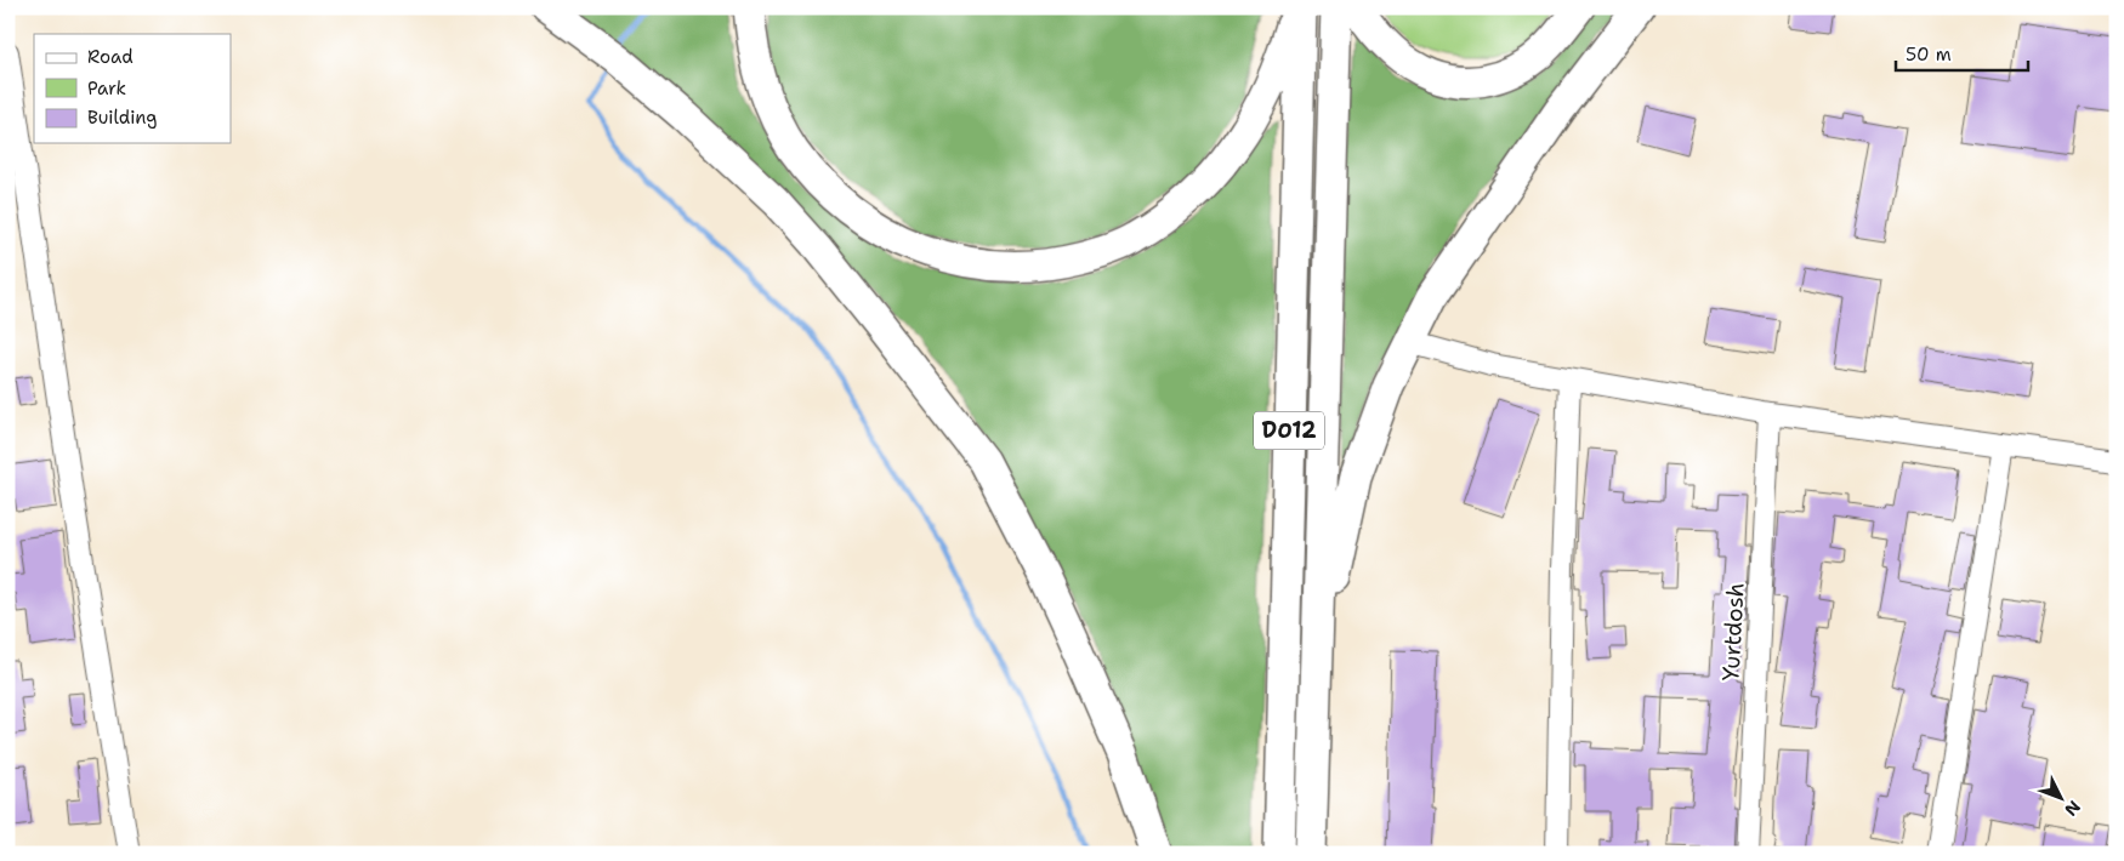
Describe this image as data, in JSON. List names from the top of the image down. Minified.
{"streets":{"highway":["D012"],"street":["Yurtdosh"]},"legend":["Road","Park","Building"],"scale_bar":"50 m","north":"bottom right"}
